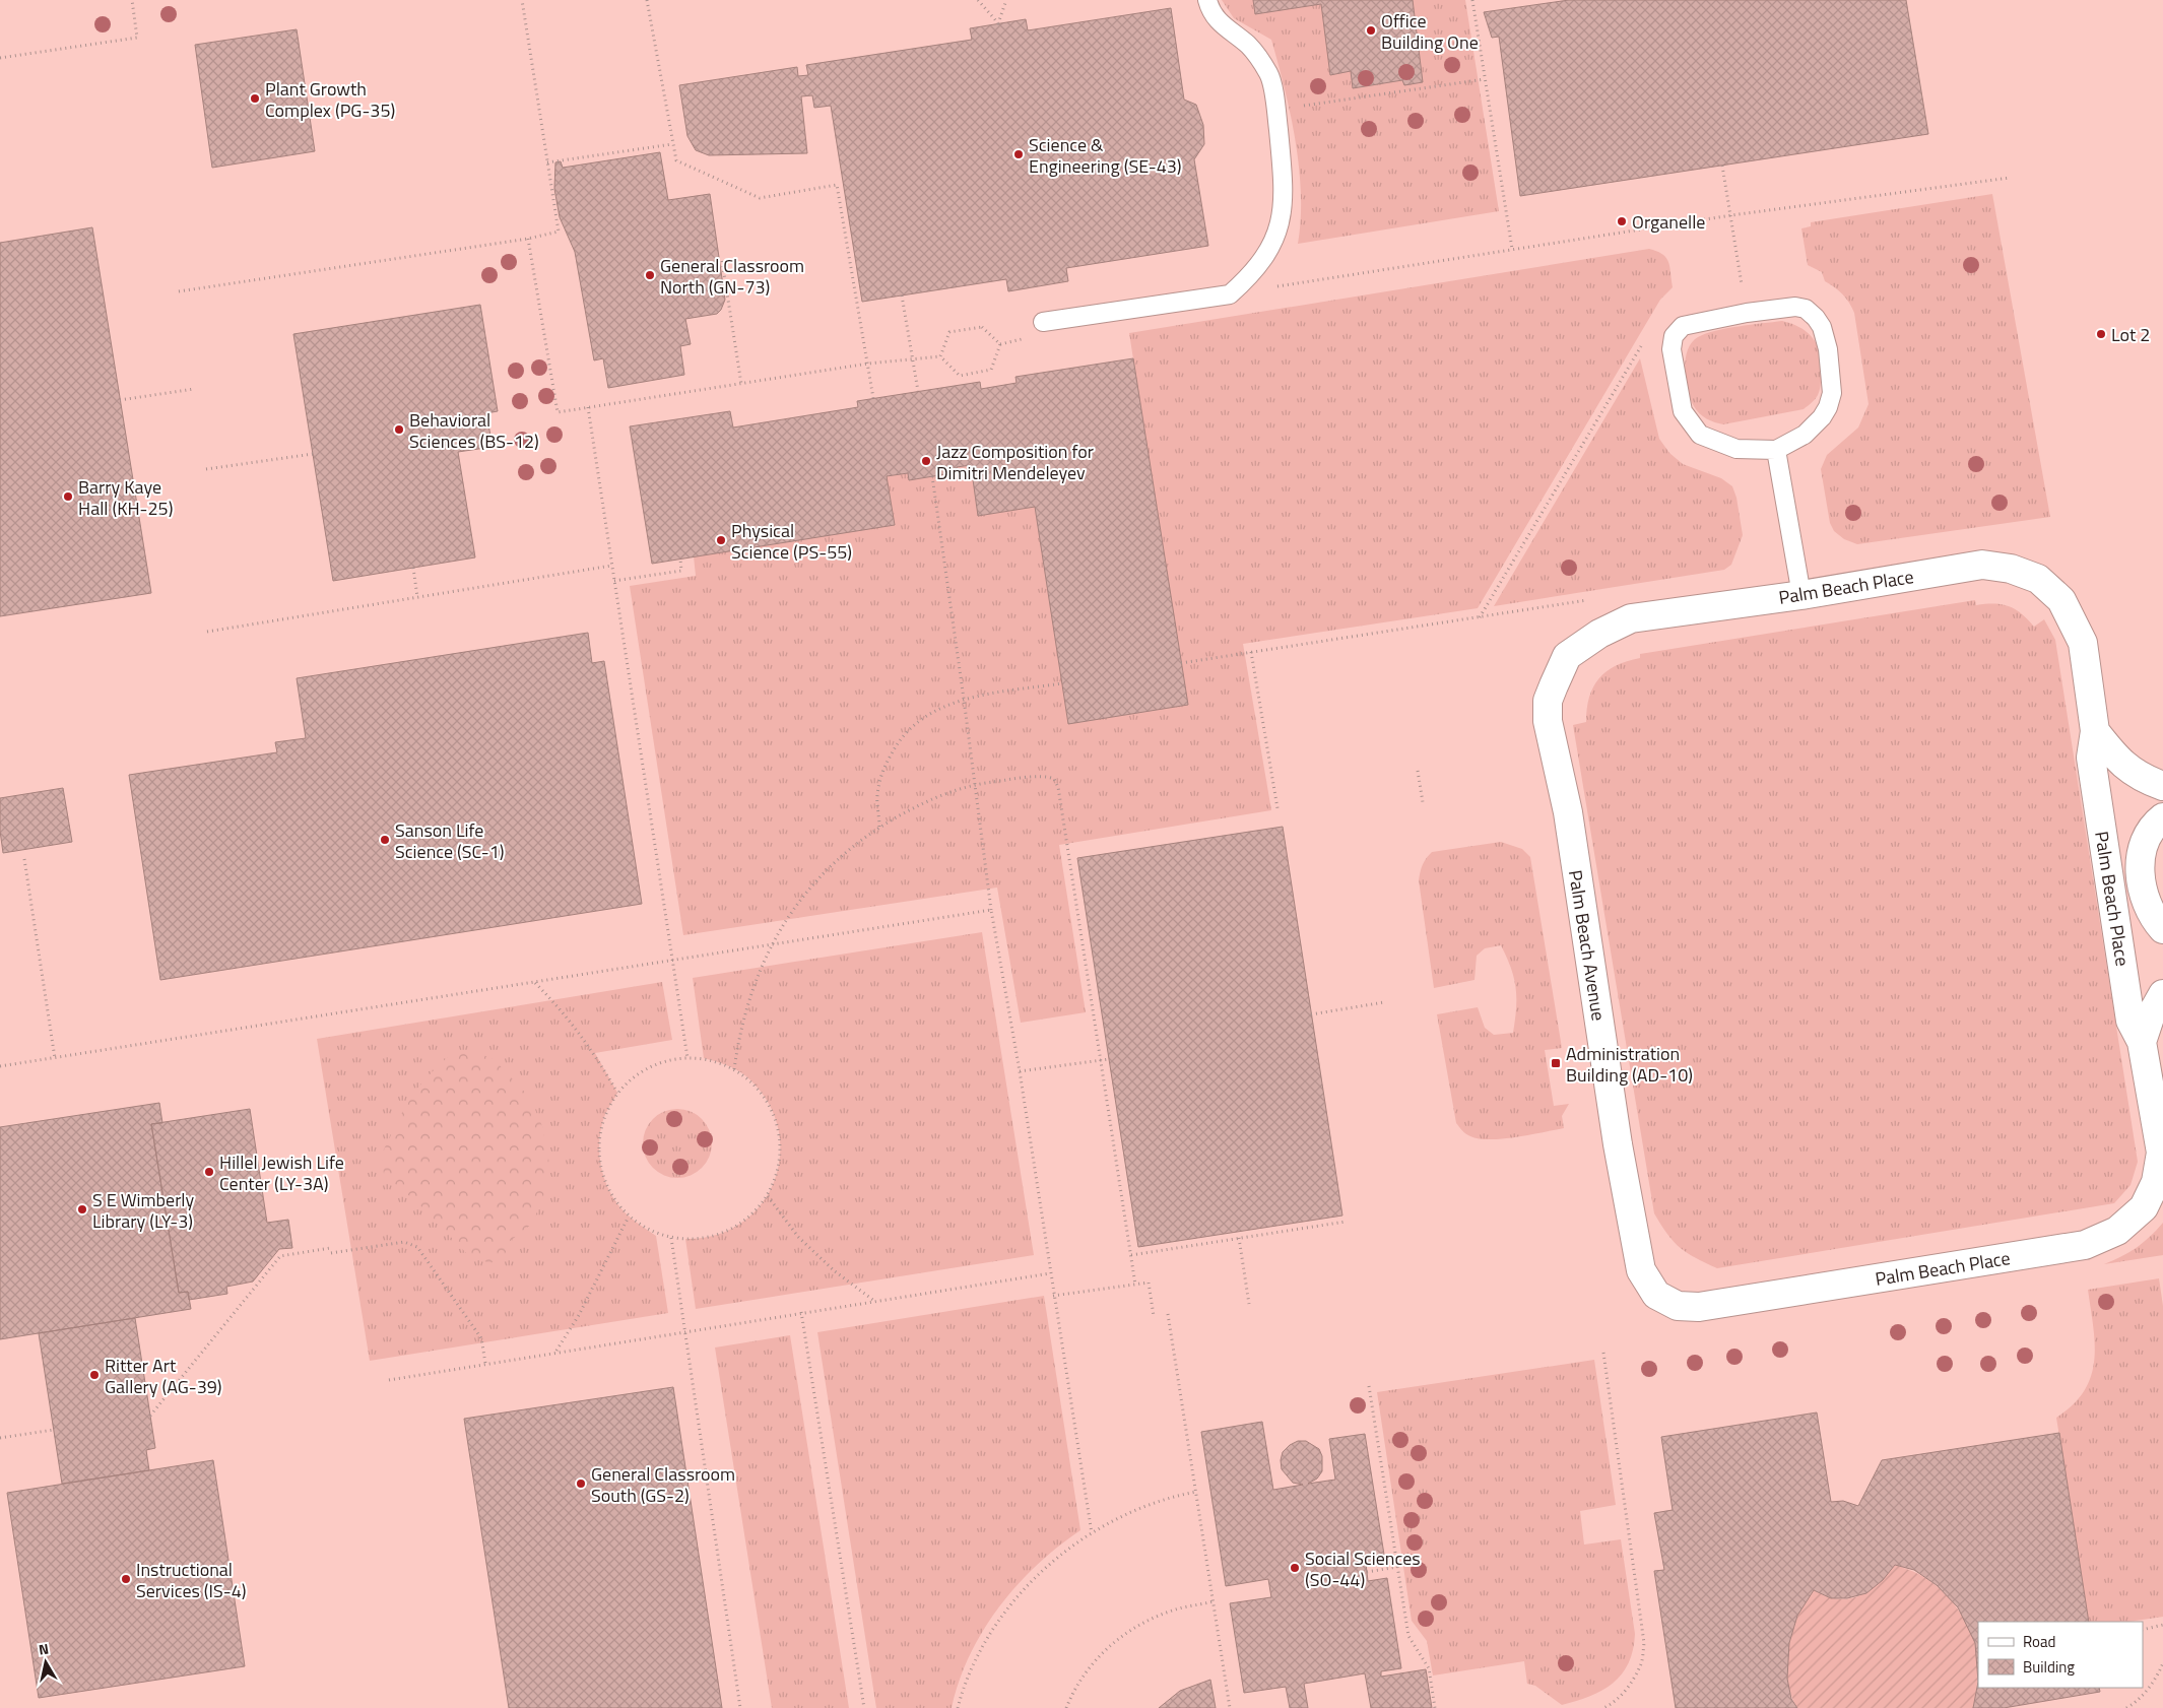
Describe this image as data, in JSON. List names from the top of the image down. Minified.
{"streets":{"street":["Palm Beach Place","Palm Beach Avenue"]},"crossings":[["Palm Beach Place","Palm Beach Avenue"]],"places":{"other":["Office Building One","Plant Growth Complex (PG-35)","Science & Engineering (SE-43)","Organelle","General Classroom North (GN-73)","Lot 2","Behavioral Sciences (BS-12)","Jazz Composition for Dimitri Mendeleyev","Barry Kaye Hall (KH-25)","Physical Science (PS-55)","Sanson Life Science (SC-1)","Hillel Jewish Life Center (LY-3A)","S E Wimberly Library (LY-3)","Ritter Art Gallery (AG-39)","General Classroom South (GS-2)","Social Sciences (SO-44)","Instructional Services (IS-4)"],"transit":["Administration Building (AD-10)"]},"legend":["Road","Building"],"north":"top"}
